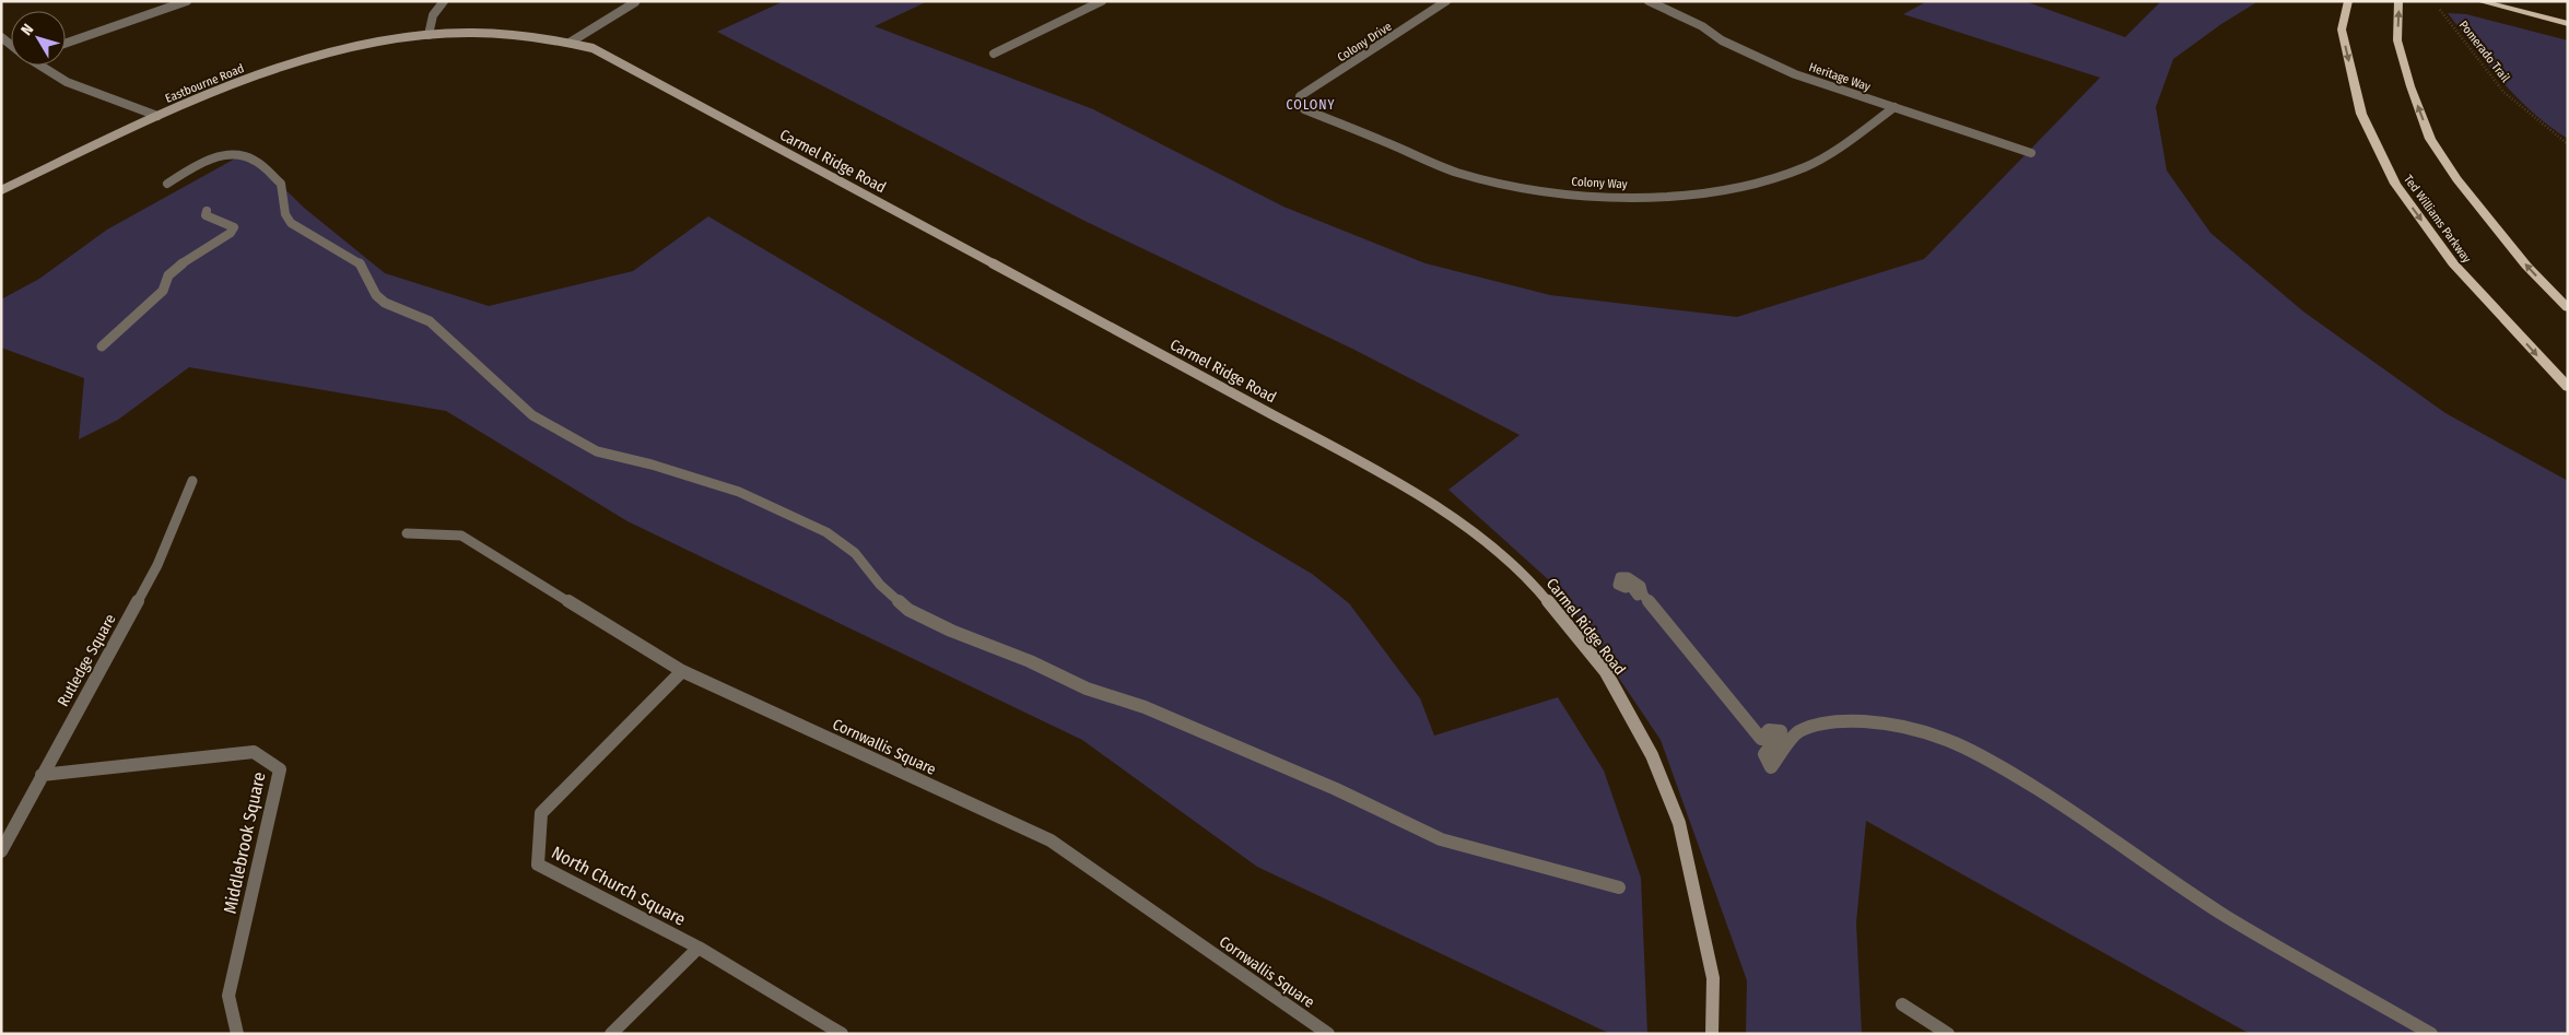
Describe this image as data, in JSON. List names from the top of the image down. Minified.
{"streets":{"main road":["Ted Williams Parkway"],"street":["Colony Drive","Heritage Way","Eastbourne Road","Carmel Ridge Road","Colony Way","Rutledge Square","Cornwallis Square","Middlebrook Square","North Church Square"],"path":["Pomerado Trail"]},"crossings":[["Colony Drive","Colony Way"],["Heritage Way","Colony Way"],["Eastbourne Road","Carmel Ridge Road"],["Rutledge Square","Middlebrook Square"],["Cornwallis Square","North Church Square"]],"districts":["COLONY"],"north":"top left"}
